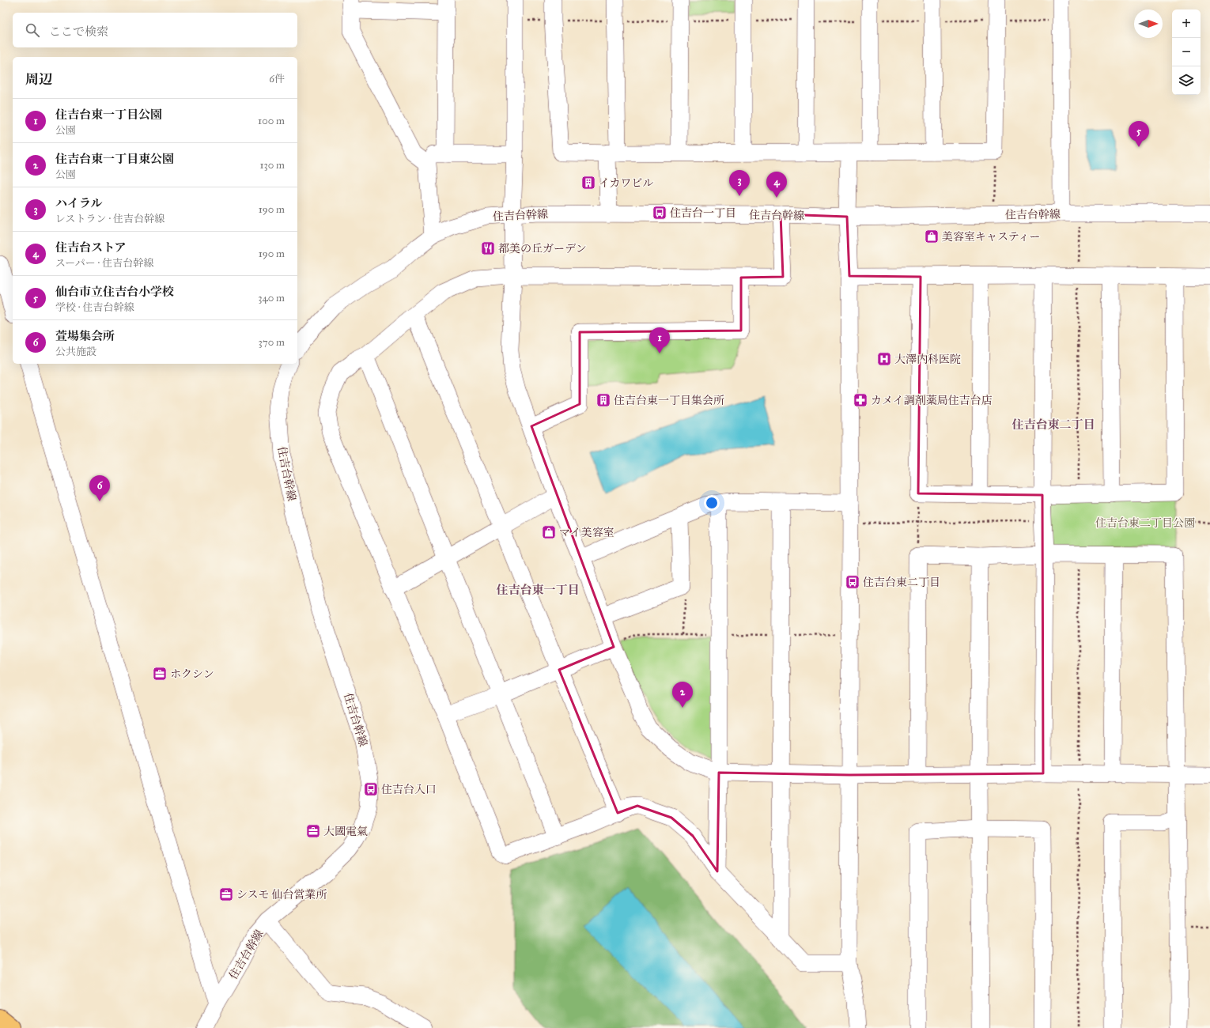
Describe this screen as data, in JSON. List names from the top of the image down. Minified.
{"streets":{"street":["住吉台幹線"]},"districts":["住吉台東二丁目","住吉台東一丁目"],"parks":["住吉台東二丁目公園"],"places":{"building":["イカワビル","住吉台東一丁目集会所"],"bus stop":["住吉台一丁目","住吉台東二丁目","住吉台入口"],"shop":["美容室キャスティー","マイ美容室"],"restaurant":["都美の丘ガーデン"],"hospital":["大澤内科医院"],"pharmacy":["カメイ調剤薬局住吉台店"],"office":["ホクシン","大國電氣","シスモ 仙台営業所"]},"north":"right","page":{"map_buttons":["+","−"],"search":"ここで検索","heading":["周辺","6件"],"list":[{"mark":"1","name":"住吉台東一丁目公園","note":"公園","value":"100 m"},{"mark":"2","name":"住吉台東一丁目東公園","note":"公園","value":"130 m"},{"mark":"3","name":"ハイラル","note":"レストラン · 住吉台幹線","value":"190 m"},{"mark":"4","name":"住吉台ストア","note":"スーパー · 住吉台幹線","value":"190 m"},{"mark":"5","name":"仙台市立住吉台小学校","note":"学校 · 住吉台幹線","value":"340 m"},{"mark":"6","name":"萱場集会所","note":"公共施設","value":"370 m"}],"pins":["5","3","4","1","6","2"]}}
